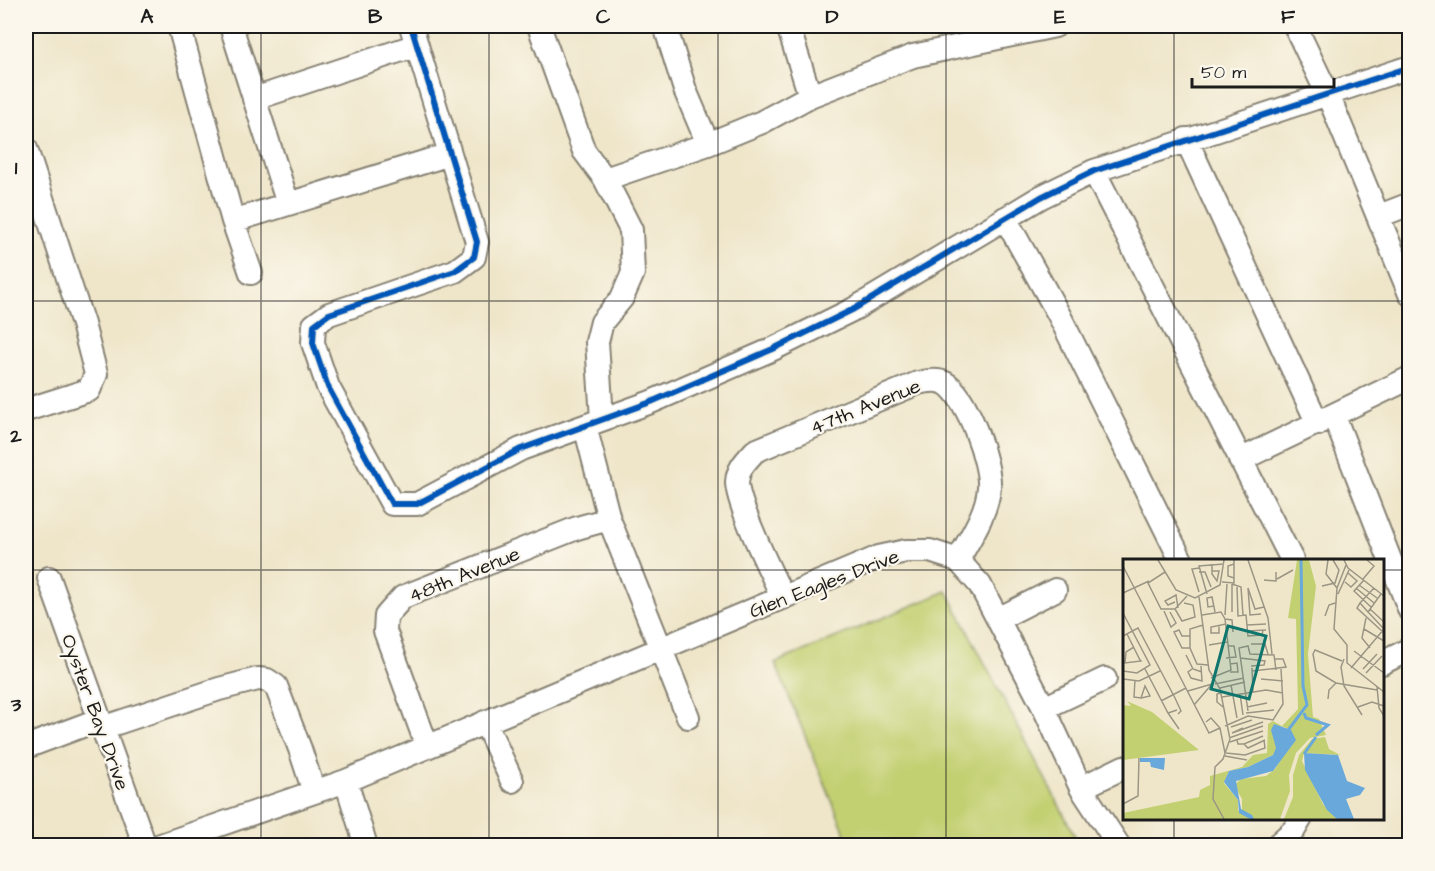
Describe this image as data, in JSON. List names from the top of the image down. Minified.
{"streets":{"street":["47th Avenue","48th Avenue","Glen Eagles Drive","Oyster Bay Drive"]},"crossings":[["47th Avenue","Glen Eagles Drive"],["48th Avenue","Glen Eagles Drive"]],"scale_bar":"50 m","grid":{"columns":["A","B","C","D","E","F"],"rows":["1","2","3"]}}
